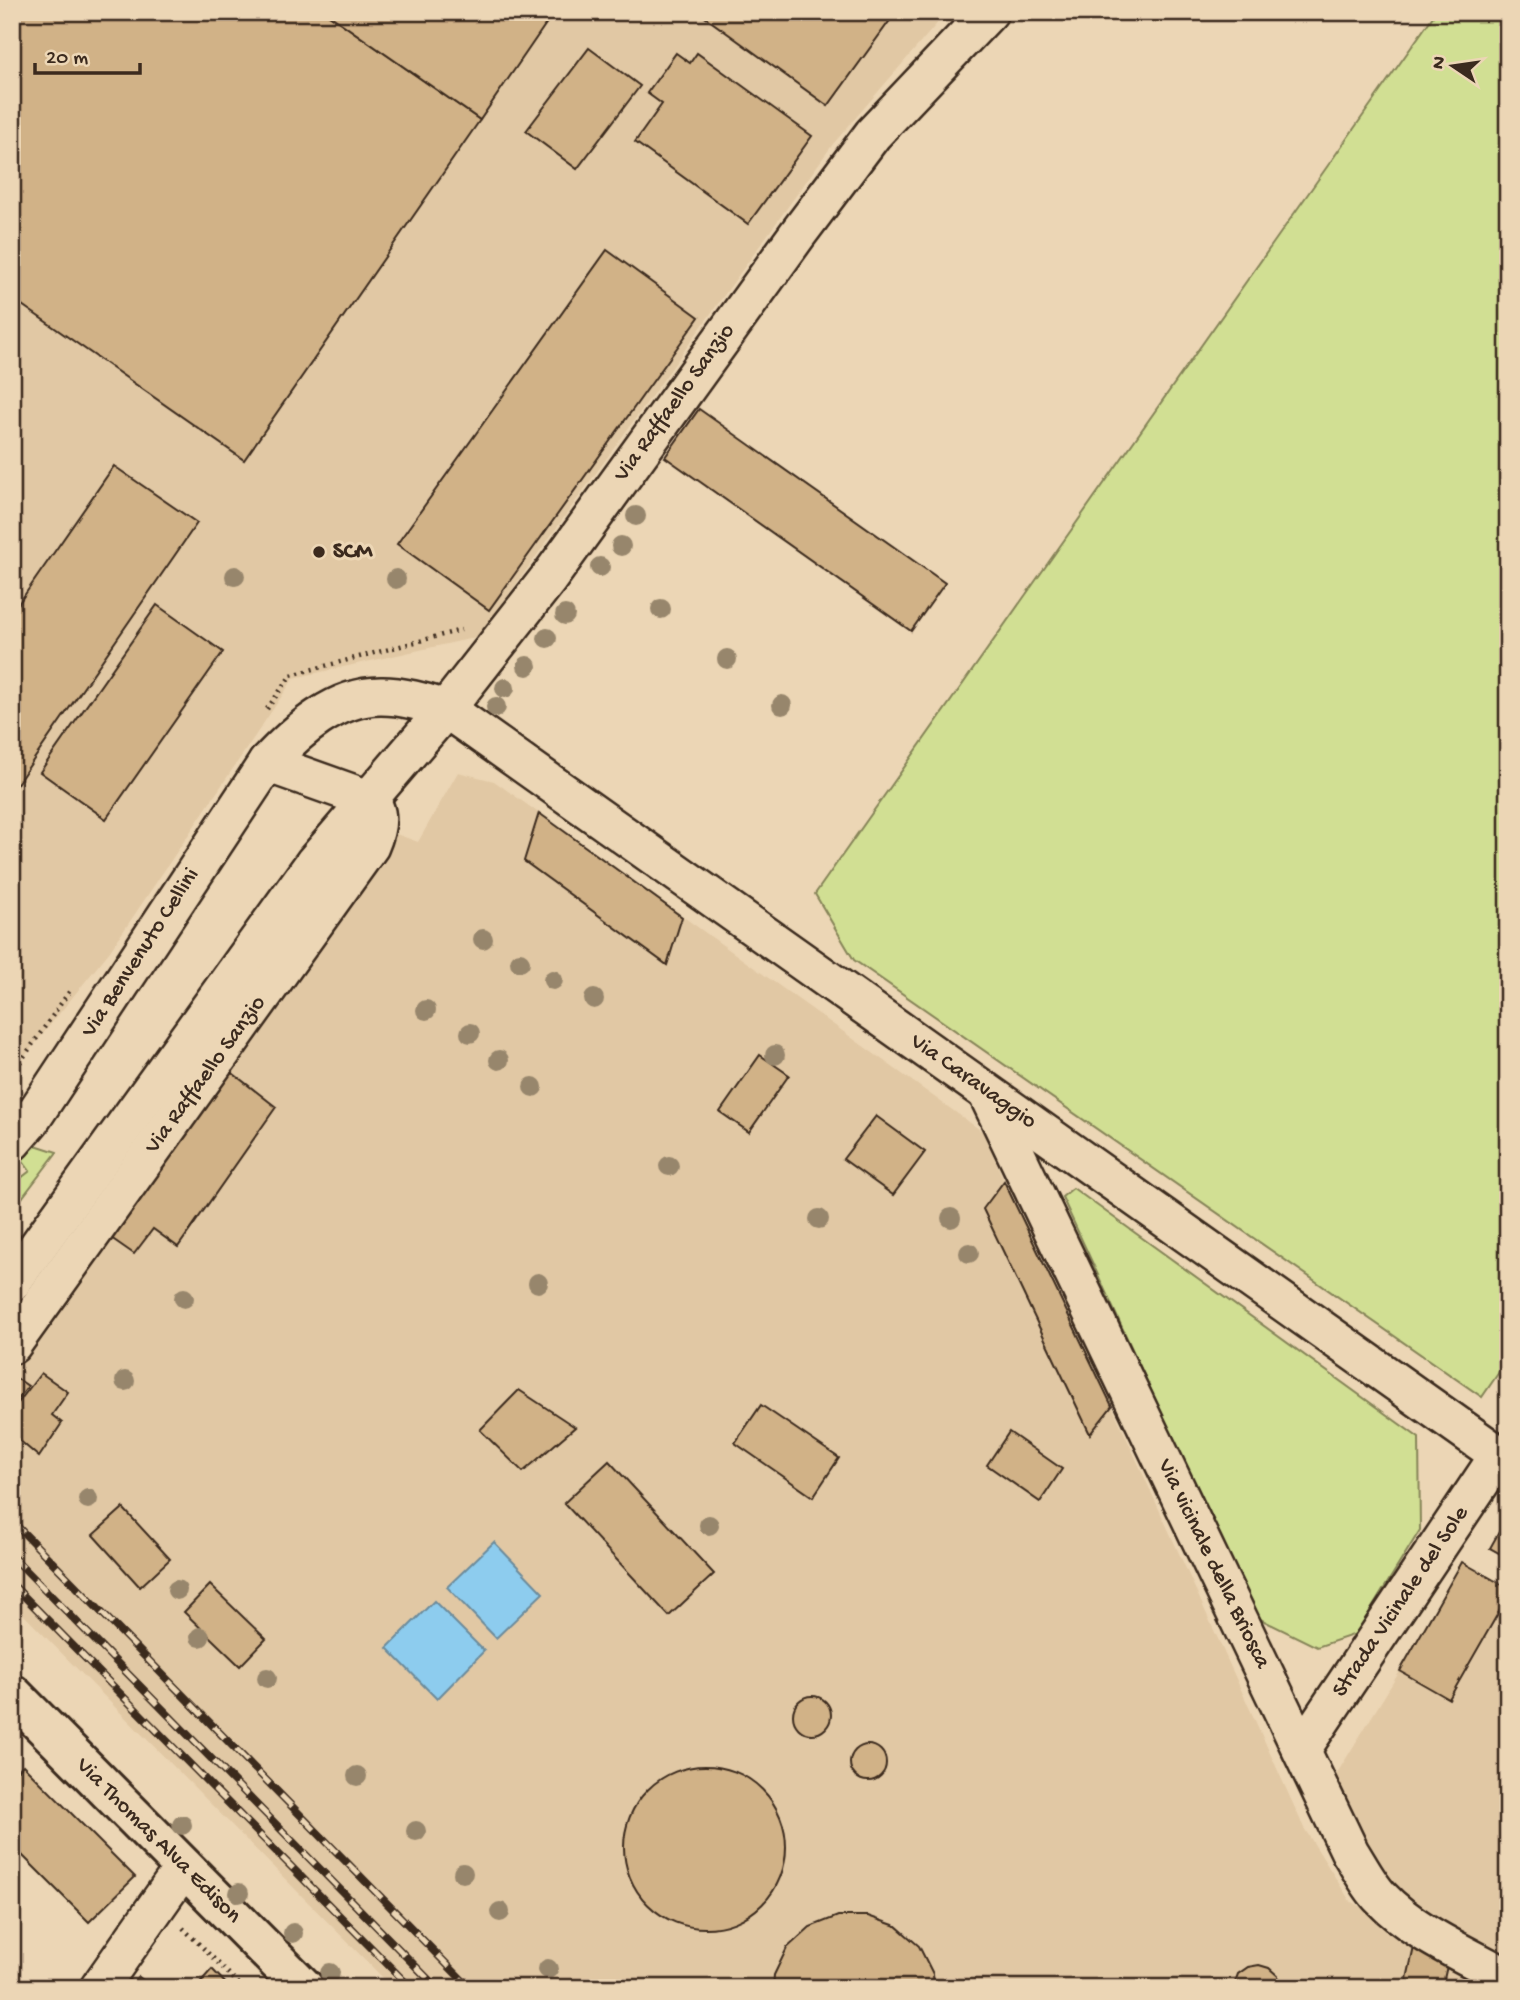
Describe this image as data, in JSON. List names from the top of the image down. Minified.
{"streets":{"main road":["Via Thomas Alva Edison"],"street":["Via Raffaello Sanzio","Via Benvenuto Cellini","Via Caravaggio","Via vicinale della Briosca","Strada Vicinale del Sole"]},"crossings":[["Via Raffaello Sanzio","Via Benvenuto Cellini"],["Via Raffaello Sanzio","Via Caravaggio"],["Via Benvenuto Cellini","Via Caravaggio"],["Via Caravaggio","Via vicinale della Briosca"],["Via Caravaggio","Strada Vicinale del Sole"],["Via vicinale della Briosca","Strada Vicinale del Sole"]],"places":["SCM"],"scale_bar":"20 m","north":"left"}
